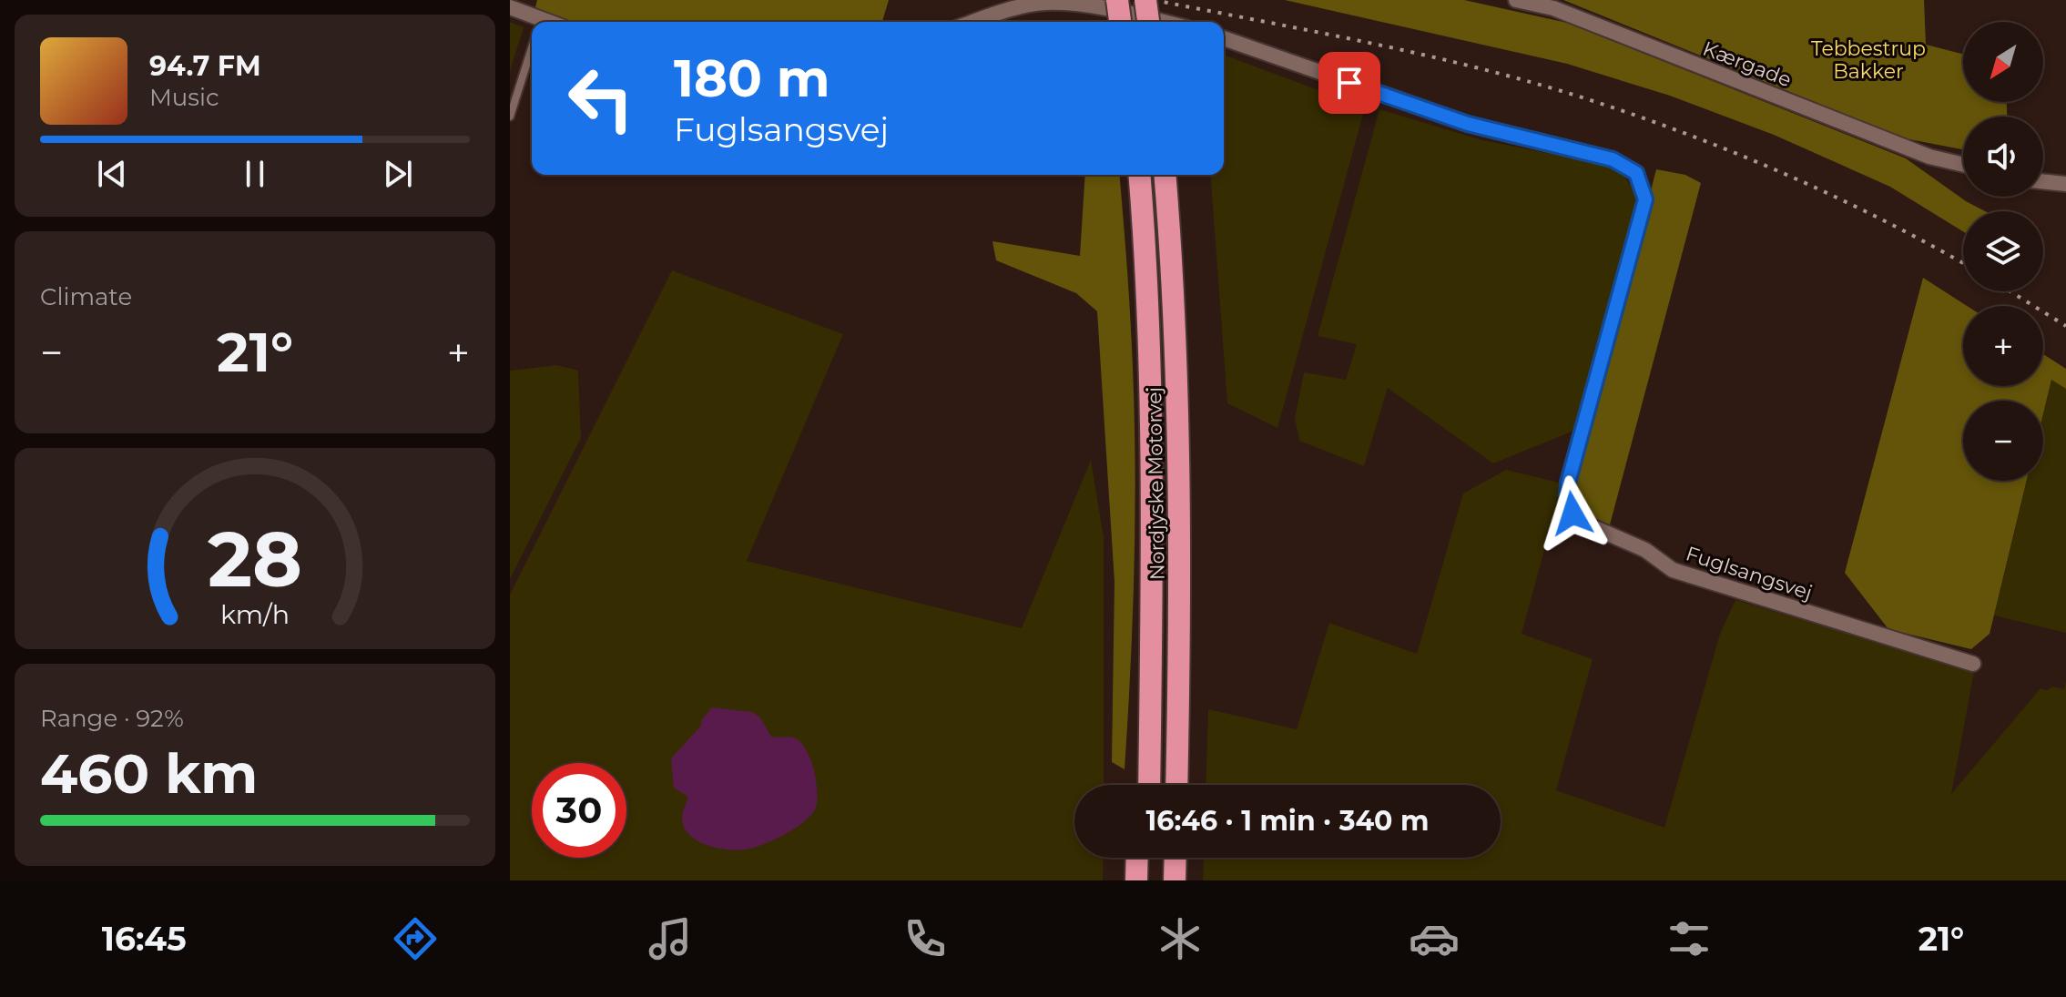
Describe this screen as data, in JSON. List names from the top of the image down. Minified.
{"streets":{"highway":["Nordjyske Motorvej"],"street":["Kærgade","Fuglsangsvej"]},"parks":["Tebbestrup Bakker"],"north":"bottom left","page":{"map_buttons":["+","−"],"turn":["180 m","Fuglsangsvej"],"song":["94.7 FM","Music"],"tile":["Climate",["Range · 92%","460 km"]],"heat":["−","21°","+"],"limit":"30","trip":"16:46 · 1 min · 340 m","tabs":["16:45","21°"],"gauge":["28","km/h"]}}
